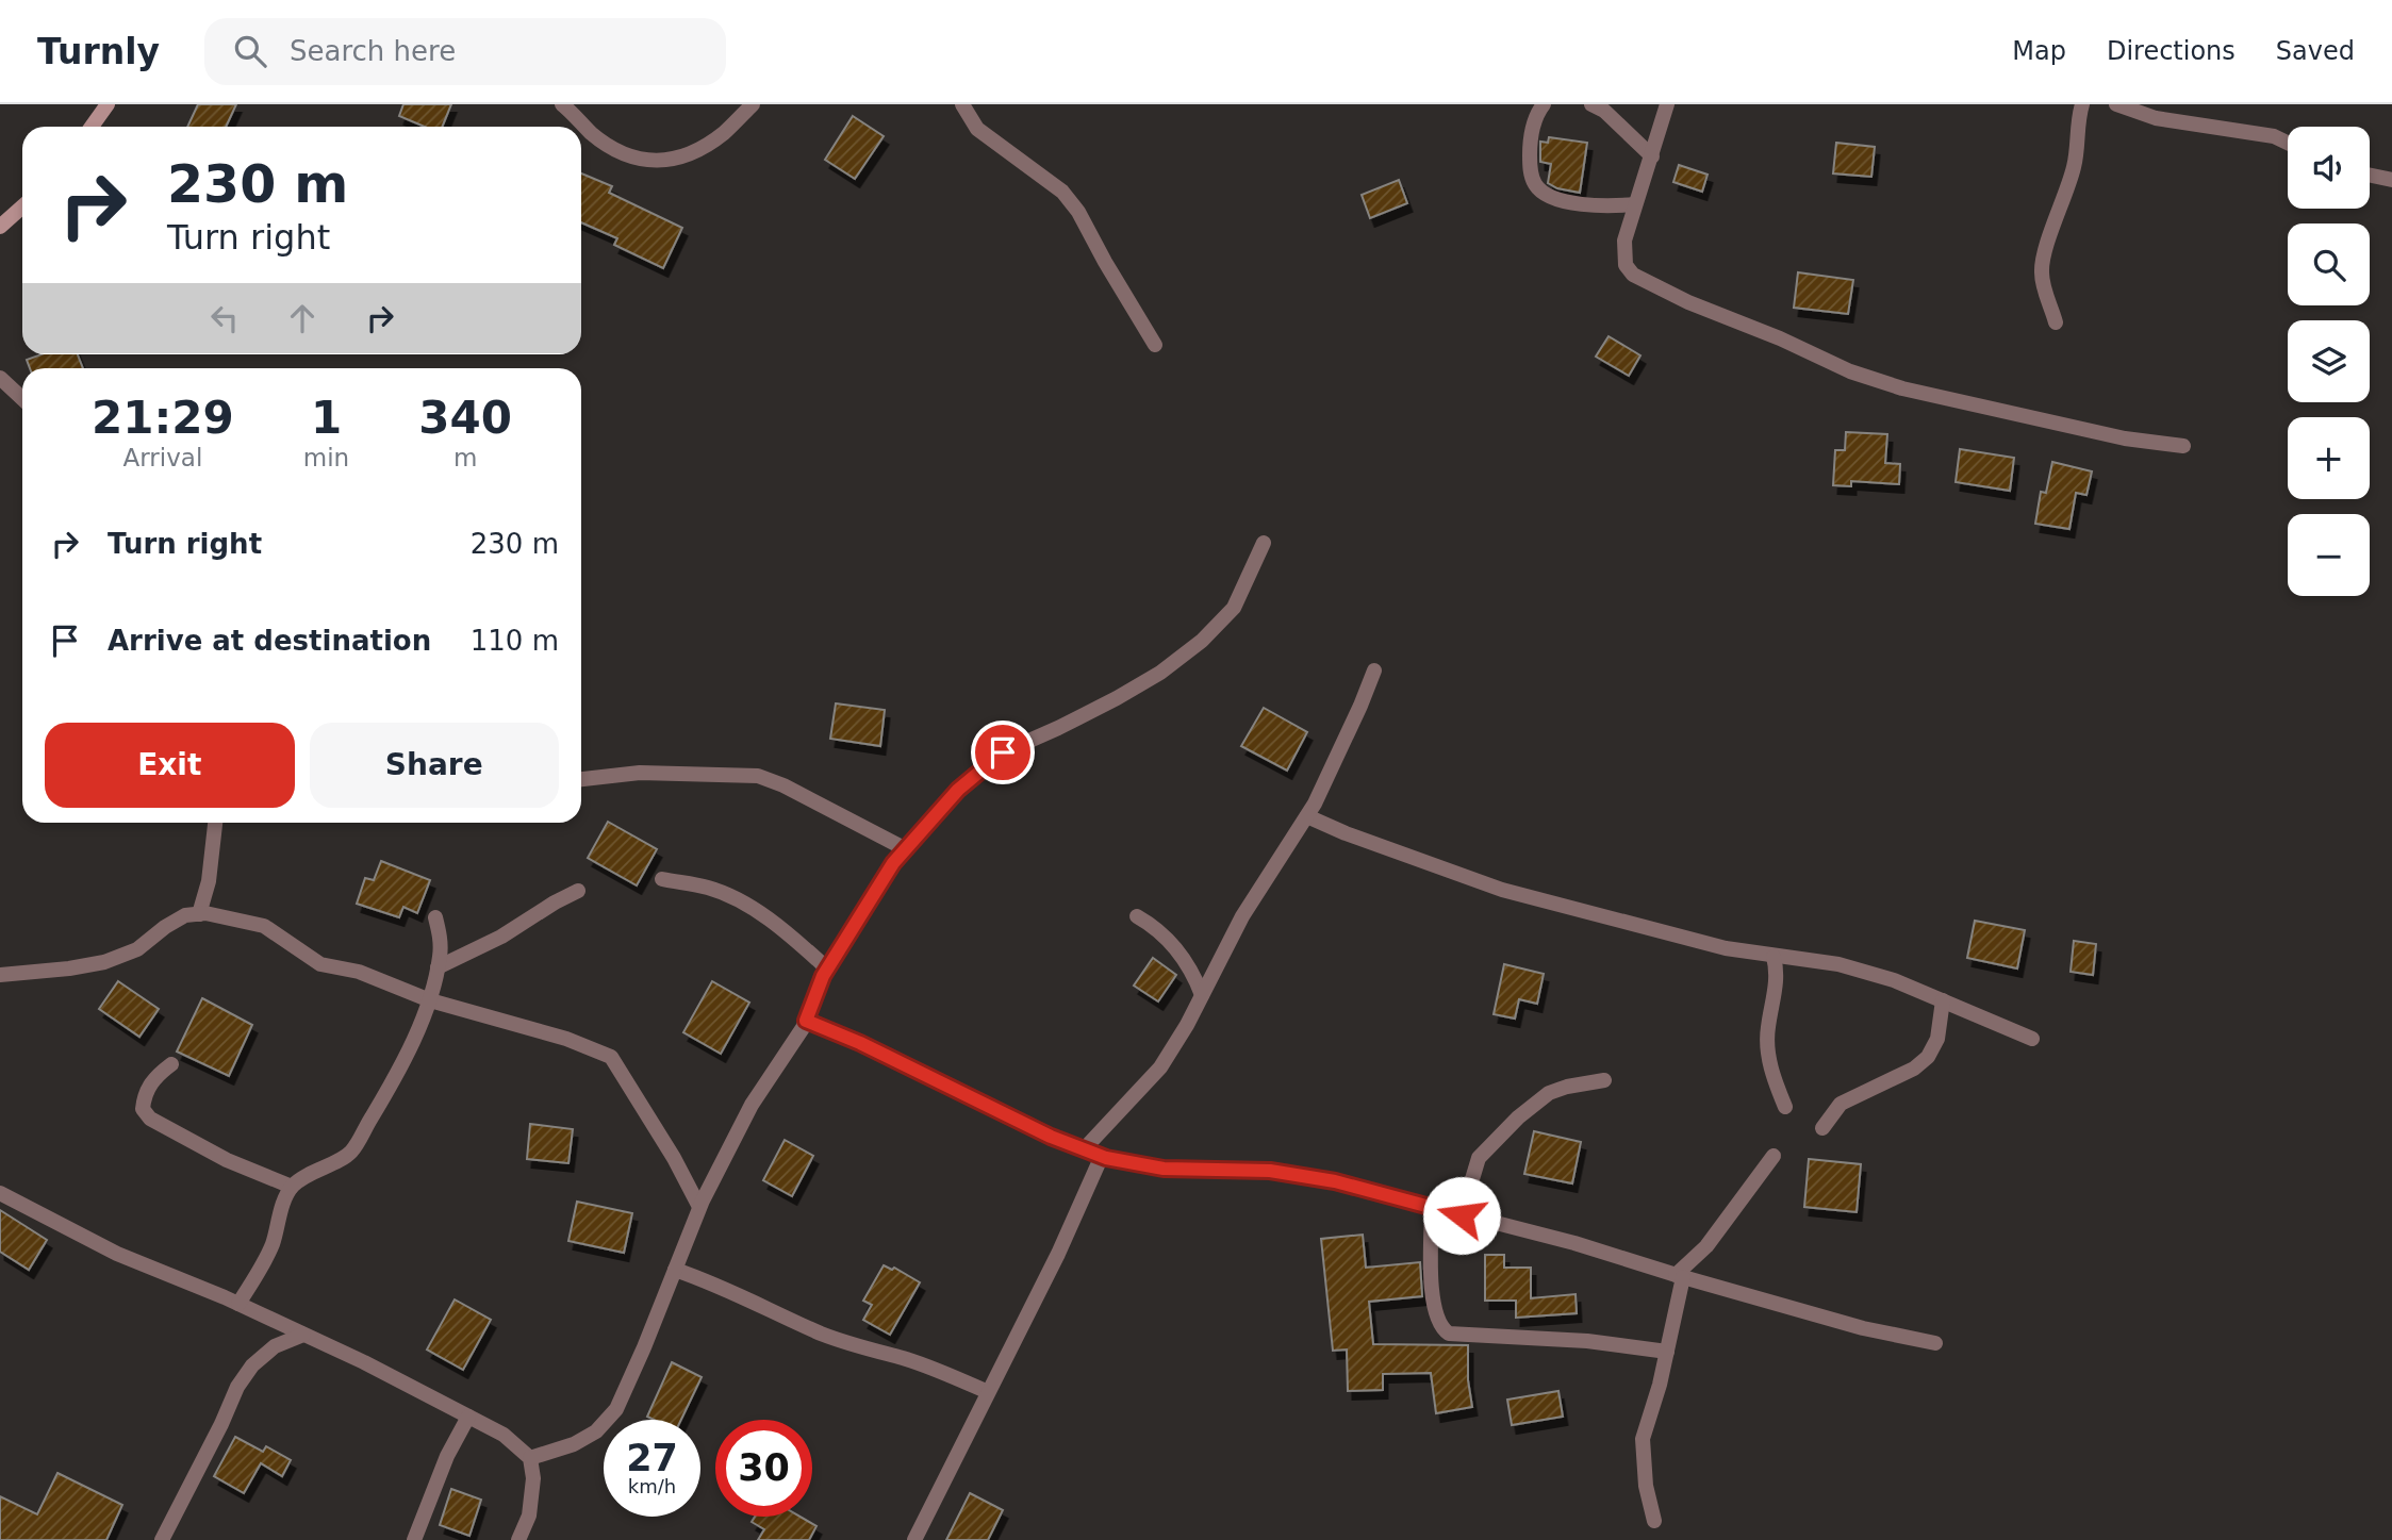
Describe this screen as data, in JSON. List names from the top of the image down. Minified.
{"page":{"header":"Turnly","search":"Search here","nav":["Map","Directions","Saved"],"map_buttons":["+","−"],"turn":["230 m","Turn right"],"eta":["21:29","Arrival","1","min","340","m"],"list":[{"name":"Turn right","value":"230 m"},{"name":"Arrive at destination","value":"110 m"}],"buttons":["Exit","Share"],"speed":"27 km/h","limit":"30"}}
